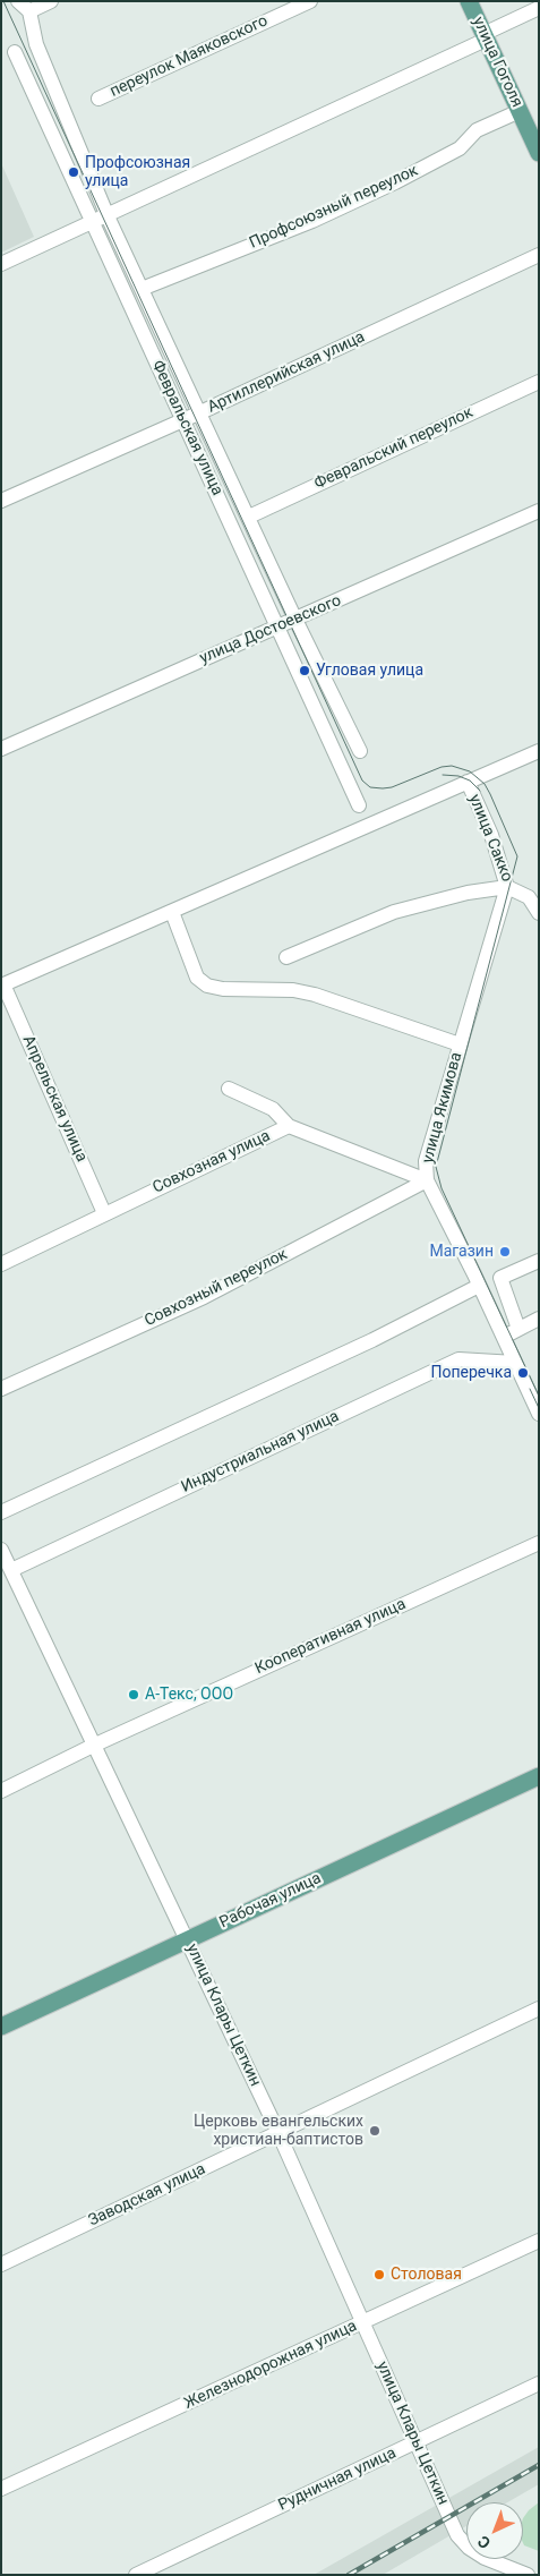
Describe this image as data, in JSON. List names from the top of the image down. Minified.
{"streets":{"main road":["улица Гоголя","Рабочая улица"],"street":["переулок Маяковского","Профсоюзный переулок","Артиллерийская улица","Февральская улица","Февральский переулок","улица Достоевского","улица Сакко","Апрельская улица","улица Якимова","Совхозная улица","Совхозный переулок","Индустриальная улица","Кооперативная улица","улица Клары Цеткин","Заводская улица","Железнодорожная улица","Рудничная улица"]},"crossings":[["улица Гоголя","Профсоюзный переулок"],["Артиллерийская улица","Февральская улица"],["Февральская улица","улица Достоевского"],["улица Сакко","улица Якимова"],["Апрельская улица","Совхозная улица"],["улица Якимова","Совхозная улица"],["улица Якимова","Совхозный переулок"],["улица Якимова","Индустриальная улица"],["Совхозная улица","Совхозный переулок"],["Индустриальная улица","улица Клары Цеткин"],["Кооперативная улица","улица Клары Цеткин"],["Рабочая улица","улица Клары Цеткин"],["улица Клары Цеткин","Заводская улица"],["улица Клары Цеткин","Железнодорожная улица"],["улица Клары Цеткин","Рудничная улица"]],"places":["Профсоюзная улица","Угловая улица","Магазин","Поперечка","А-Текс, ООО","Церковь евангельских христиан-баптистов","Столовая"],"north":"bottom left"}
